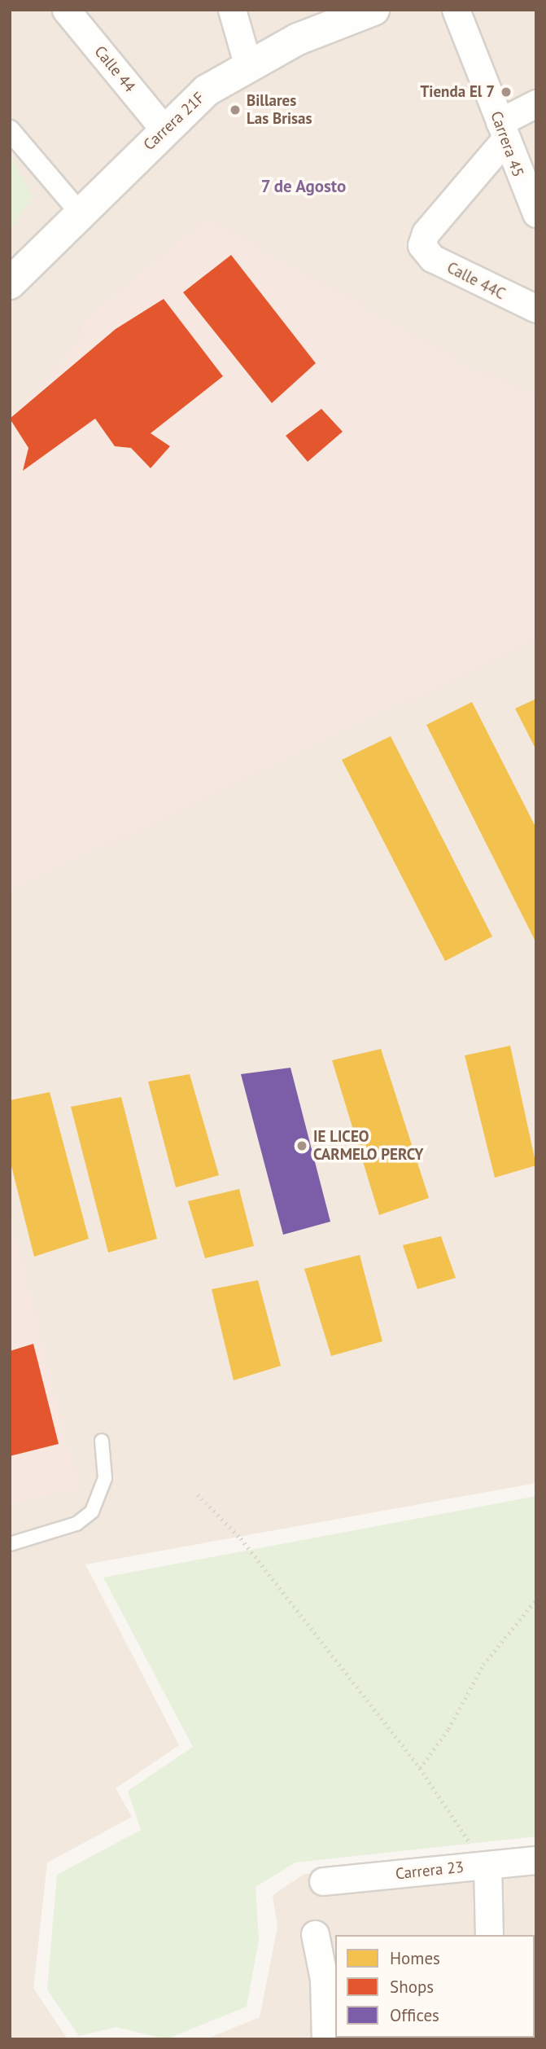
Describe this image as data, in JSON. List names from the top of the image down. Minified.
{"streets":{"street":["Calle 44","Carrera 21F","Carrera 45","Calle 44C","Carrera 23"]},"crossings":[["Calle 44","Carrera 21F"],["Carrera 45","Calle 44C"]],"districts":["7 de Agosto"],"places":["Tienda El 7","Billares Las Brisas","IE LICEO CARMELO PERCY"],"legend":["Homes","Shops","Offices"]}
